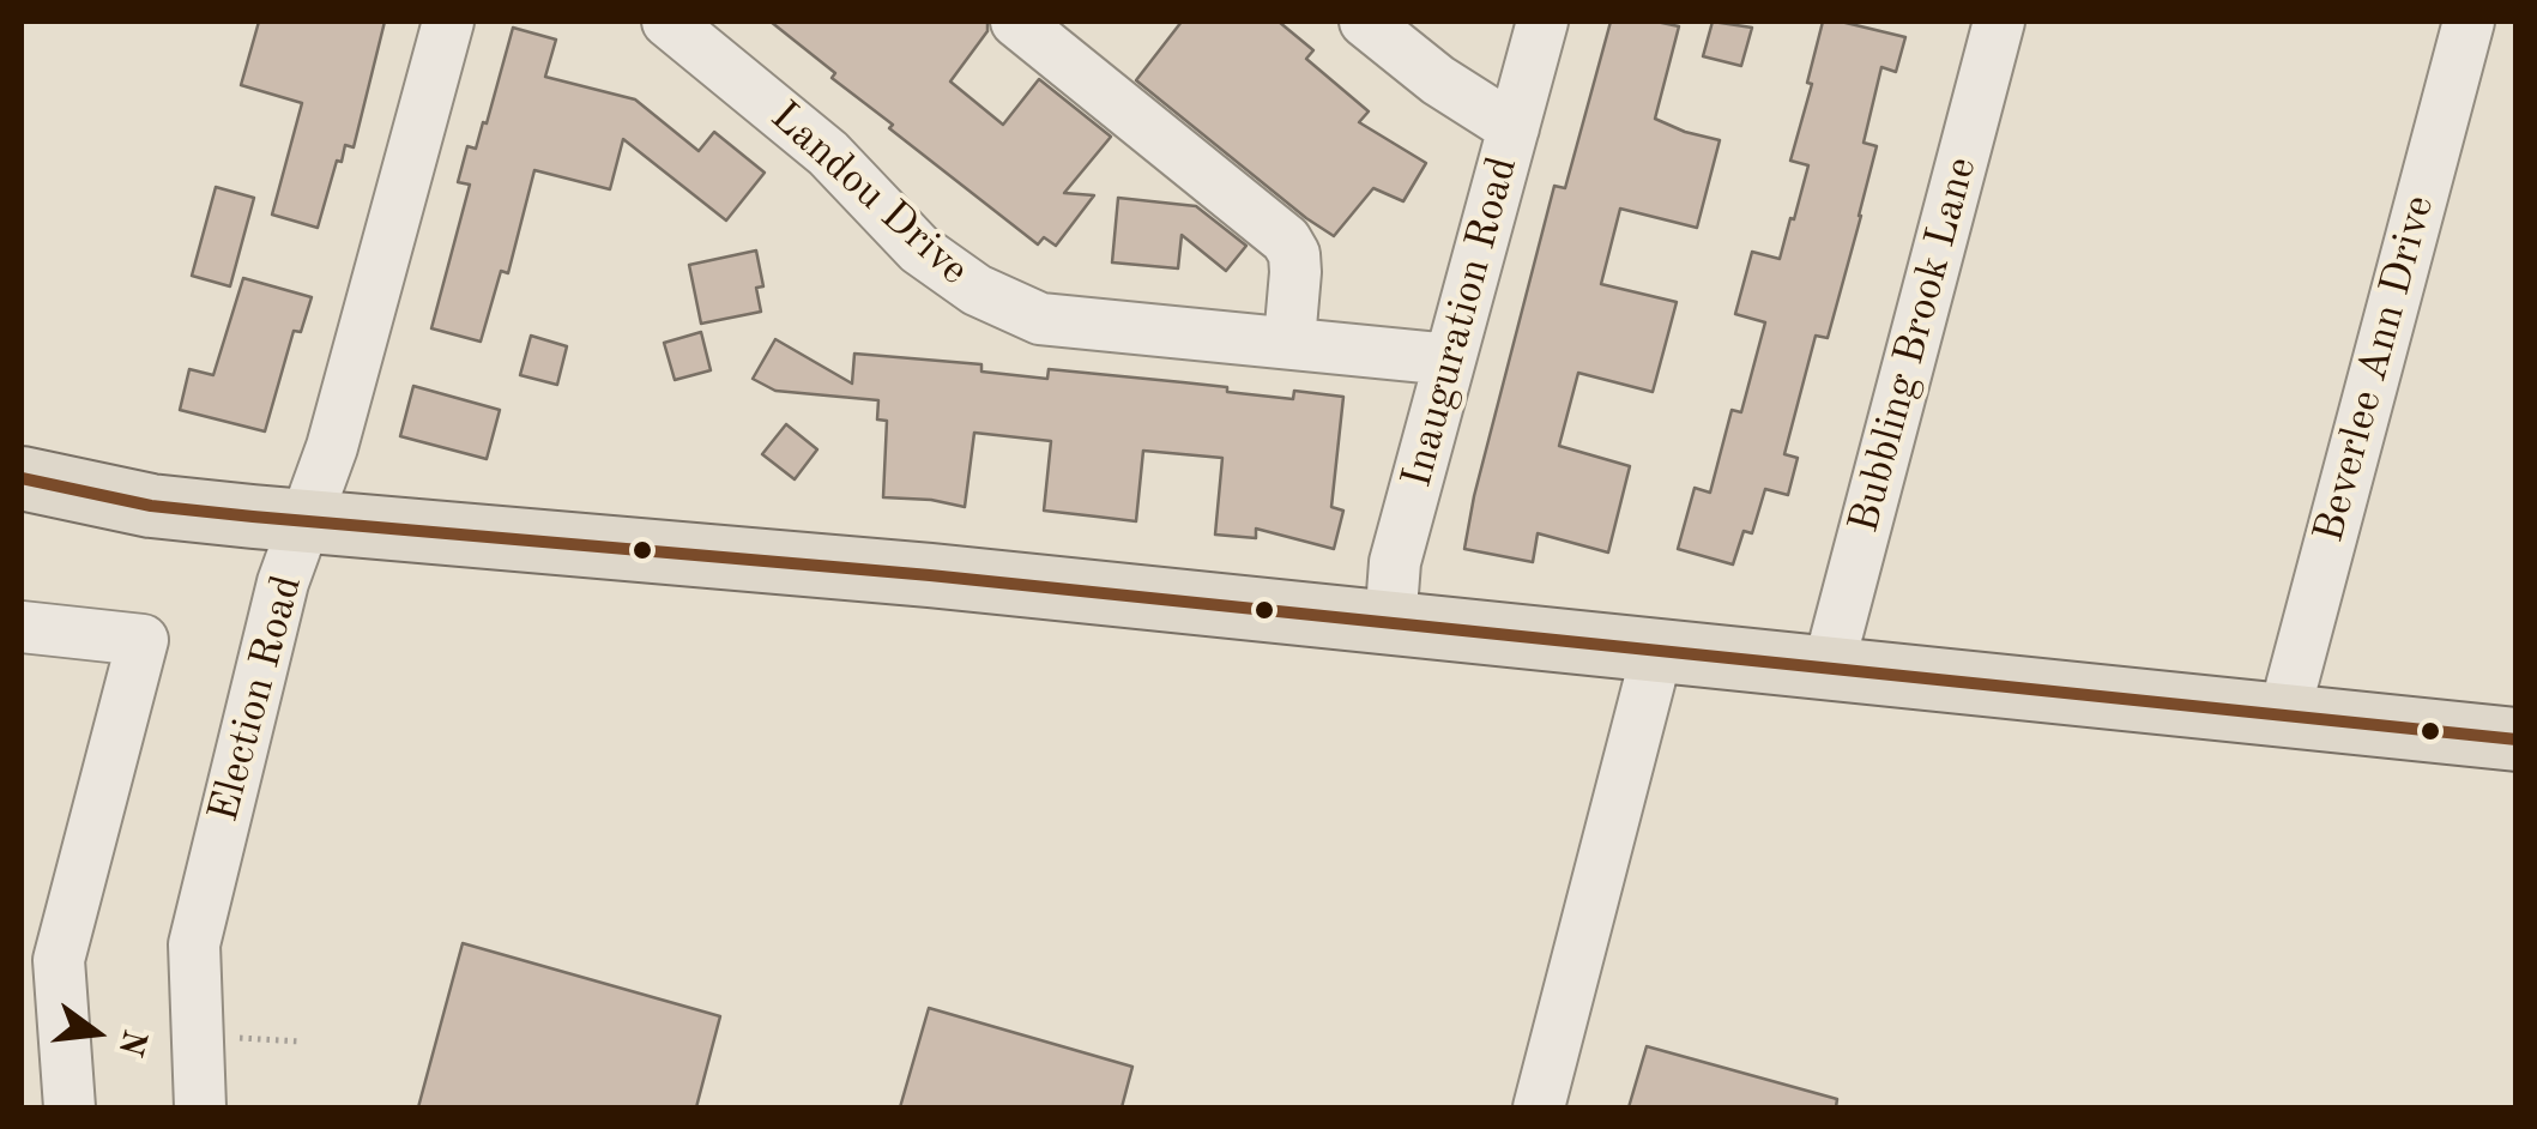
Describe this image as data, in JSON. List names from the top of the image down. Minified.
{"streets":{"street":["Landou Drive","Inauguration Road","Bubbling Brook Lane","Beverlee Ann Drive","Election Road"]},"crossings":[["Landou Drive","Inauguration Road"]],"north":"right"}
